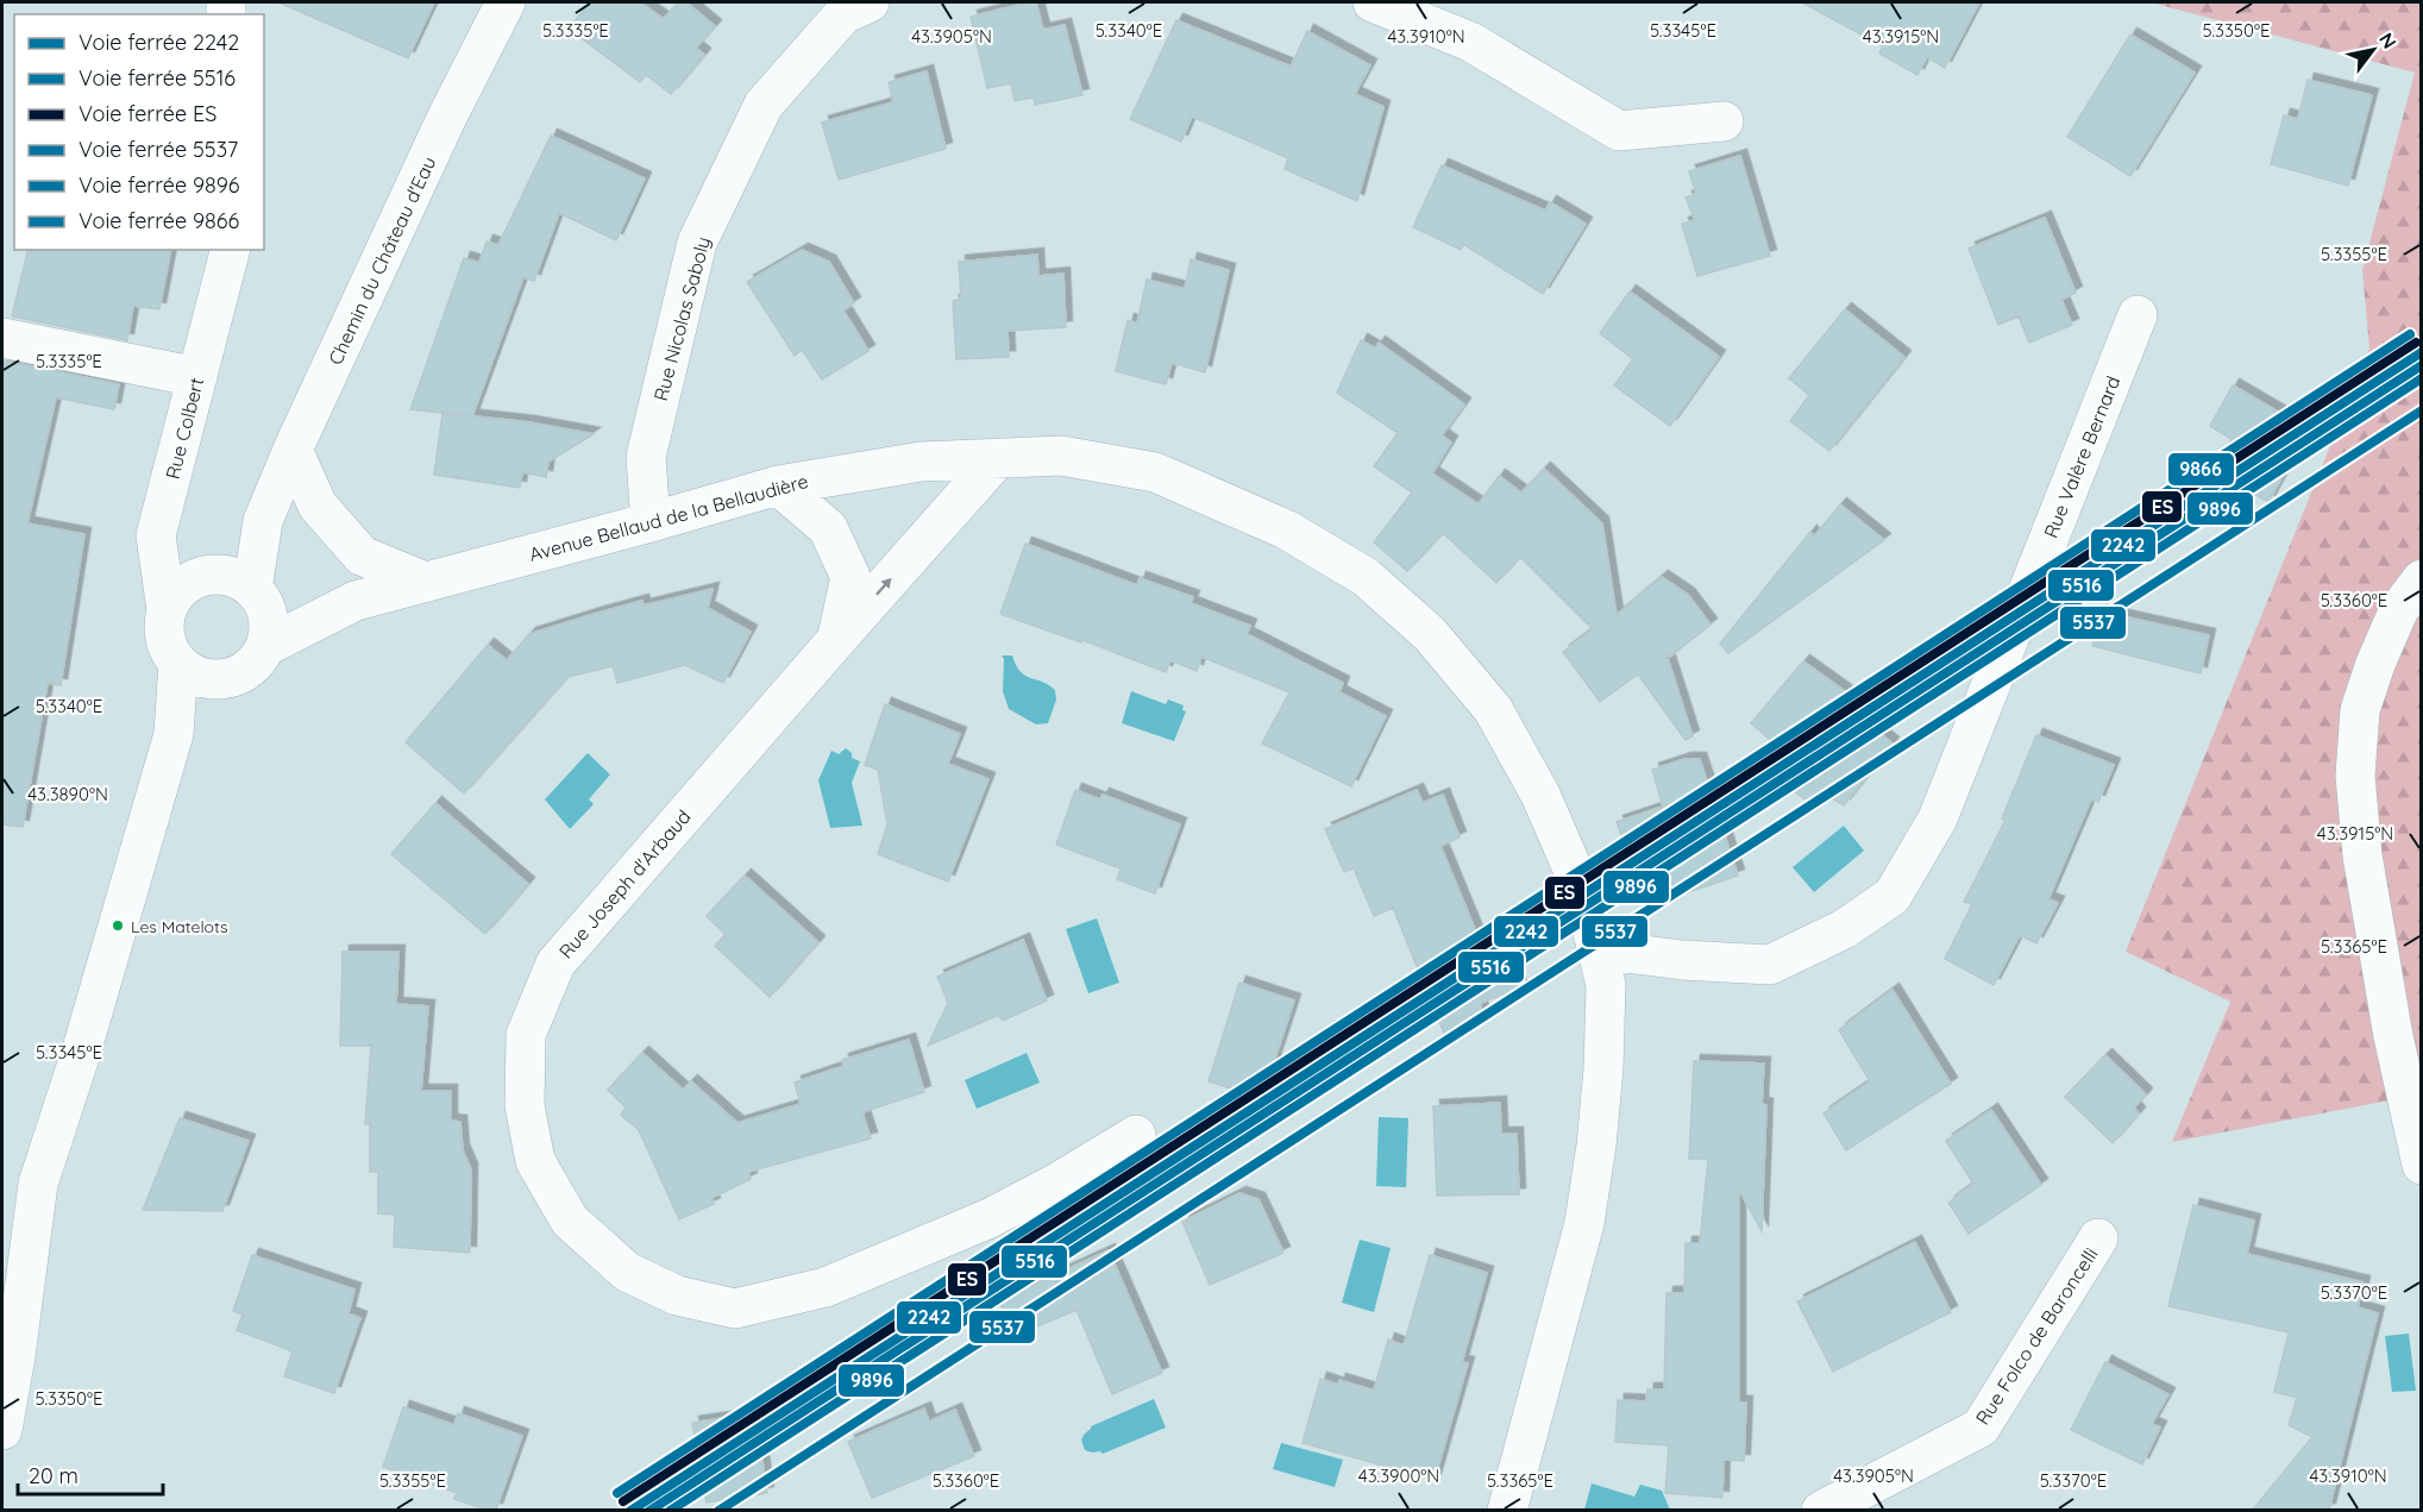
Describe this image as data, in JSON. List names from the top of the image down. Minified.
{"streets":{"street":["Chemin du Château d'Eau","Rue Nicolas Saboly","Rue Colbert","Rue Valère Bernard","Avenue Bellaud de la Bellaudière","Rue Joseph d'Arbaud","Rue Folco de Baroncelli"]},"crossings":[["Chemin du Château d'Eau","Rue Colbert"],["Chemin du Château d'Eau","Avenue Bellaud de la Bellaudière"],["Rue Nicolas Saboly","Avenue Bellaud de la Bellaudière"],["Rue Colbert","Avenue Bellaud de la Bellaudière"],["Rue Valère Bernard","Avenue Bellaud de la Bellaudière"],["Avenue Bellaud de la Bellaudière","Rue Joseph d'Arbaud"]],"places":["Les Matelots"],"lines":["rail line 9866","rail line ES","rail line 2242","rail line 5516","rail line 9896","rail line 5537"],"legend":["Voie ferrée 2242","Voie ferrée 5516","Voie ferrée ES","Voie ferrée 5537","Voie ferrée 9896","Voie ferrée 9866"],"scale_bar":"20 m","north":"top right","coordinates":["5.3335°E","5.3345°E","5.3350°E","5.3340°E","43.3915°N","43.3905°N","43.3910°N","5.3355°E","5.3360°E","43.3890°N","5.3365°E","5.3370°E","43.3900°N"]}
